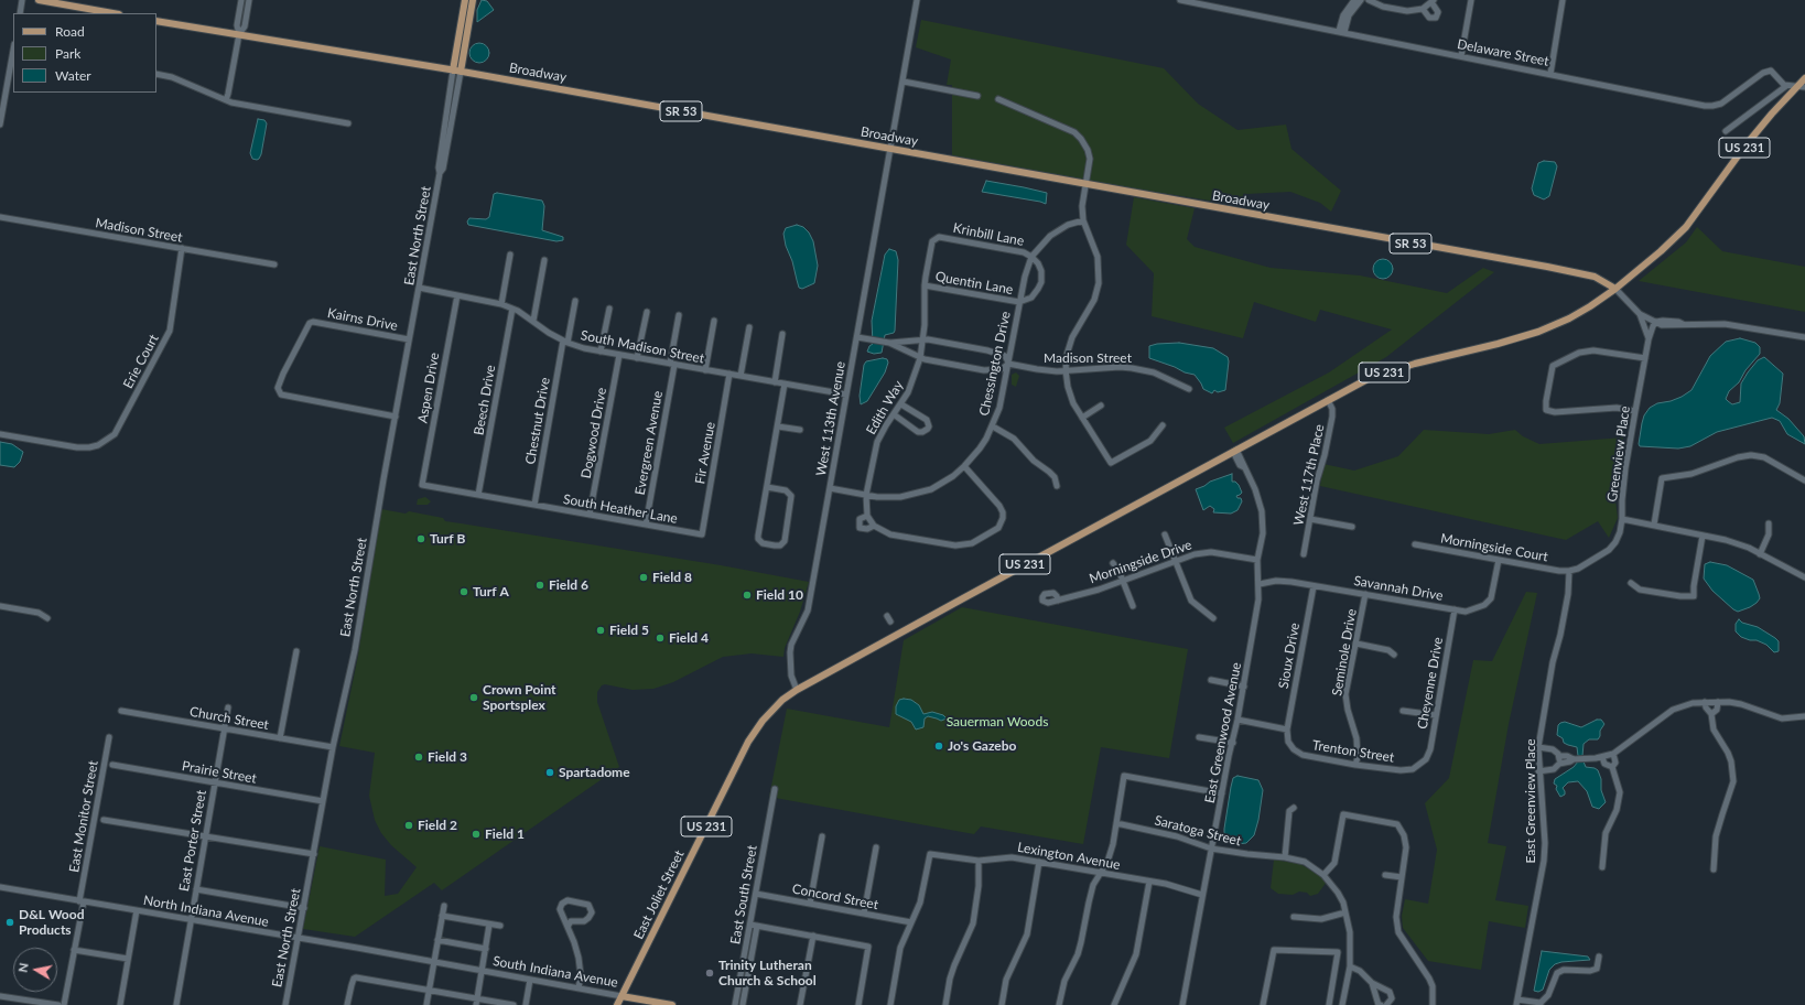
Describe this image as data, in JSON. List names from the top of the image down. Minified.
{"streets":{"main road":["Broadway","SR 53","US 231","East Joliet Street","South Indiana Avenue"],"street":["Delaware Street","Madison Street","Krinbill Lane","East North Street","Quentin Lane","Kairns Drive","South Madison Street","Erie Court","Chessington Drive","Aspen Drive","Beech Drive","Edith Way","West 113th Avenue","Chestnut Drive","Dogwood Drive","Evergreen Avenue","Fir Avenue","Greenview Place","West 117th Place","South Heather Lane","Morningside Court","Morningside Drive","Savannah Drive","Seminole Drive","Sioux Drive","Cheyenne Drive","Church Street","East Greenwood Avenue","Trenton Street","Prairie Street","East Greenview Place","East Monitor Street","Saratoga Street","East Porter Street","Lexington Avenue","East South Street","Concord Street","North Indiana Avenue"]},"crossings":[["Broadway","US 231"],["Broadway","East North Street"],["Broadway","West 113th Avenue"],["US 231","West 113th Avenue"],["US 231","West 117th Place"],["US 231","East Greenwood Avenue"],["US 231","East Joliet Street"],["Madison Street","Erie Court"],["Madison Street","Chessington Drive"],["Madison Street","Edith Way"],["Madison Street","West 113th Avenue"],["Krinbill Lane","Chessington Drive"],["Krinbill Lane","Edith Way"],["East North Street","Kairns Drive"],["East North Street","South Madison Street"],["East North Street","Church Street"],["East North Street","Prairie Street"],["East North Street","North Indiana Avenue"],["Quentin Lane","Chessington Drive"],["Quentin Lane","Edith Way"],["South Madison Street","Aspen Drive"],["South Madison Street","Beech Drive"],["South Madison Street","West 113th Avenue"],["South Madison Street","Chestnut Drive"],["South Madison Street","Dogwood Drive"],["South Madison Street","Evergreen Avenue"],["South Madison Street","Fir Avenue"],["Chessington Drive","Edith Way"],["Chessington Drive","West 113th Avenue"],["Aspen Drive","South Heather Lane"],["Beech Drive","South Heather Lane"],["West 113th Avenue","East Joliet Street"],["Chestnut Drive","South Heather Lane"],["Dogwood Drive","South Heather Lane"],["Evergreen Avenue","South Heather Lane"],["Fir Avenue","South Heather Lane"],["Greenview Place","Morningside Court"],["Greenview Place","East Greenview Place"],["Morningside Court","Savannah Drive"],["Morningside Court","East Greenview Place"],["Morningside Drive","East Greenwood Avenue"],["Savannah Drive","Seminole Drive"],["Savannah Drive","Sioux Drive"],["Savannah Drive","Cheyenne Drive"],["Savannah Drive","East Greenwood Avenue"],["Seminole Drive","Trenton Street"],["Sioux Drive","Trenton Street"],["Cheyenne Drive","Trenton Street"],["Church Street","East Porter Street"],["East Greenwood Avenue","Saratoga Street"],["East Greenwood Avenue","Lexington Avenue"],["Prairie Street","East Porter Street"],["East Monitor Street","North Indiana Avenue"],["East Porter Street","North Indiana Avenue"],["Lexington Avenue","Concord Street"],["East Joliet Street","South Indiana Avenue"],["East South Street","Concord Street"],["North Indiana Avenue","South Indiana Avenue"]],"parks":["Sauerman Woods"],"places":["Turf B","Field 8","Field 6","Turf A","Field 10","Field 5","Field 4","Crown Point Sportsplex","Jo's Gazebo","Field 3","Spartadome","Field 2","Field 1","D&L Wood Products","Trinity Lutheran Church & School"],"legend":["Road","Park","Water"],"north":"left"}
